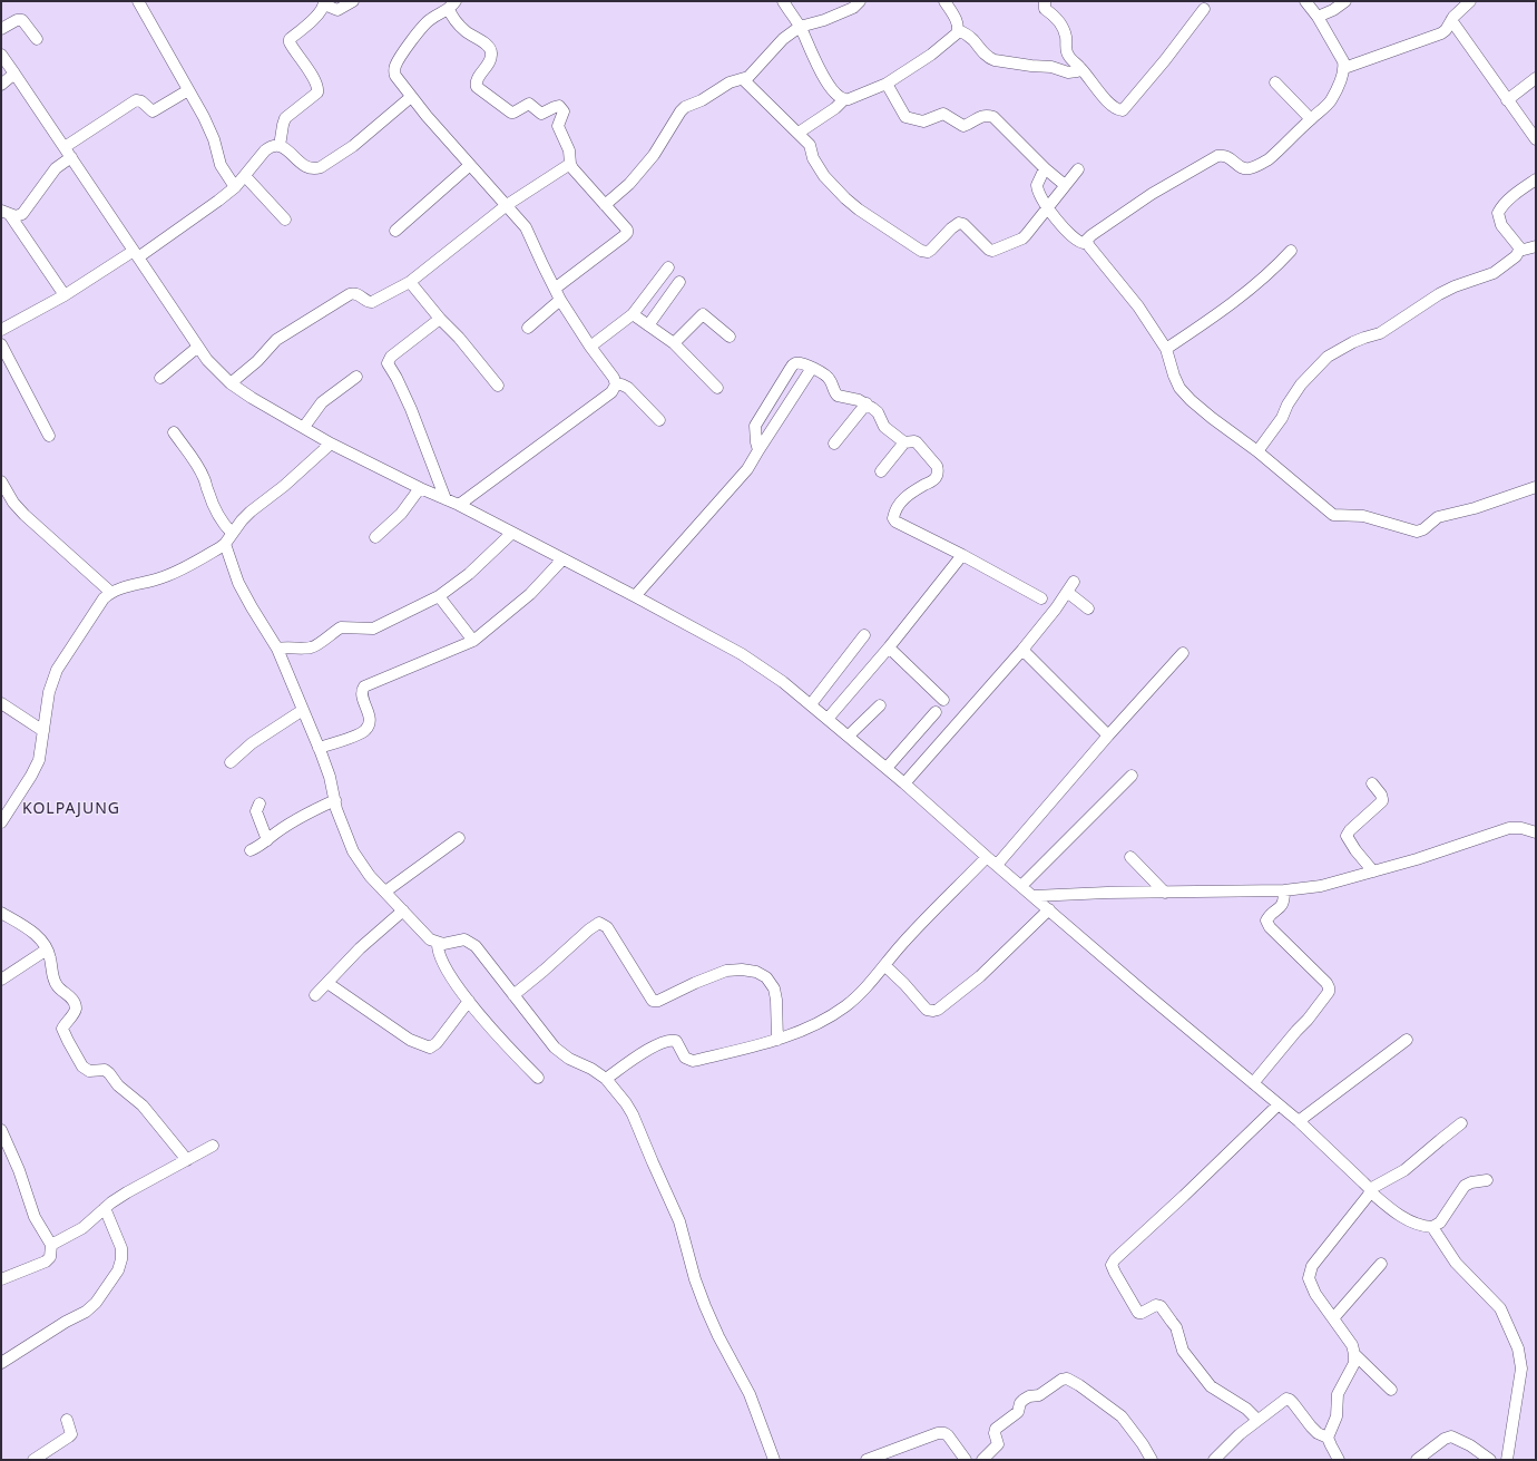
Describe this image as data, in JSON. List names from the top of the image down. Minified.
{"districts":["KOLPAJUNG"]}
